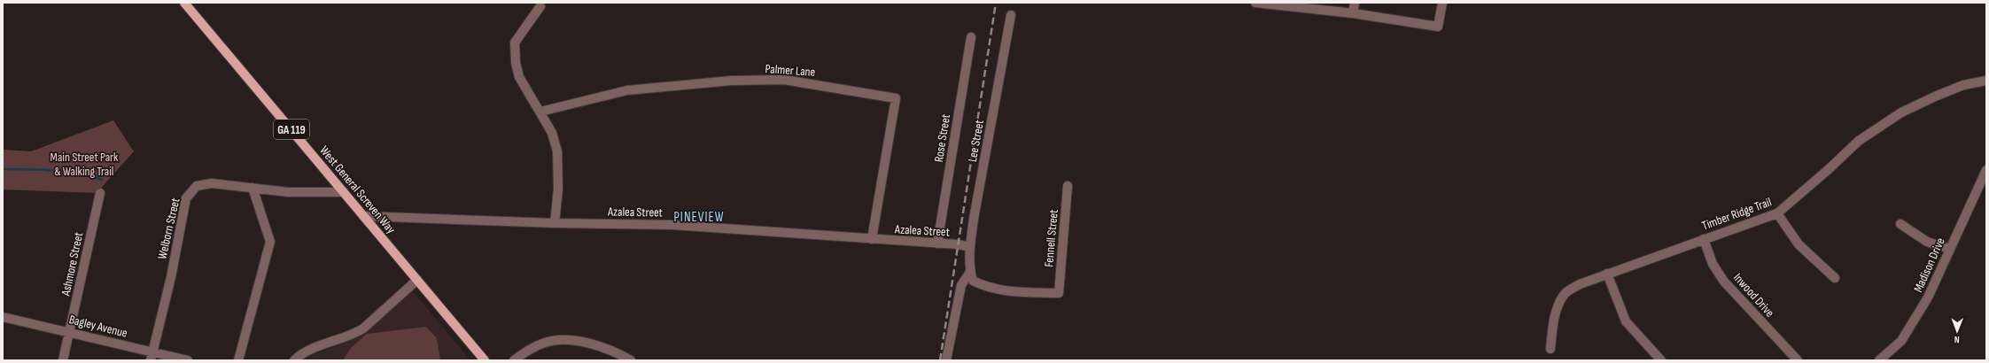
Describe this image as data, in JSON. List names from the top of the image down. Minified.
{"streets":{"main road":["GA 119","West General Screven Way"],"street":["Palmer Lane","Rose Street","Lee Street","Azalea Street","Timber Ridge Trail","Welborn Street","Fennell Street","Ashmore Street","Madison Drive","Inwood Drive","Bagley Avenue"]},"crossings":[["Palmer Lane","Azalea Street"],["Rose Street","Azalea Street"],["Lee Street","Azalea Street"],["Lee Street","Fennell Street"],["West General Screven Way","Azalea Street"],["West General Screven Way","Welborn Street"],["Timber Ridge Trail","Inwood Drive"],["Welborn Street","Bagley Avenue"],["Ashmore Street","Bagley Avenue"]],"districts":["PINEVIEW"],"parks":["Main Street Park & Walking Trail"],"north":"bottom"}
